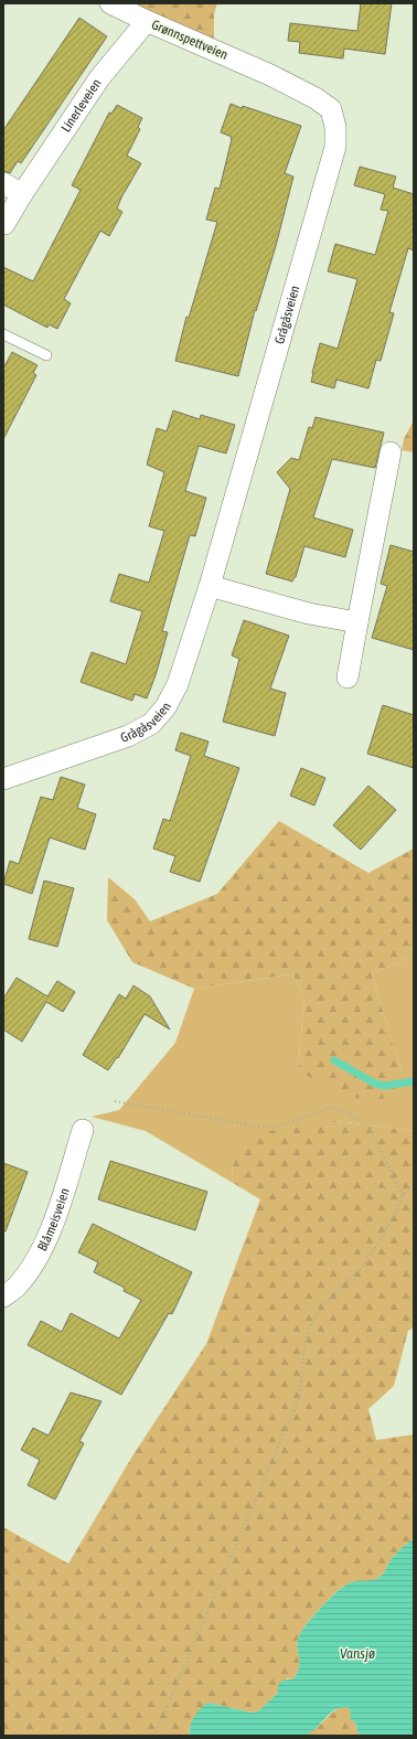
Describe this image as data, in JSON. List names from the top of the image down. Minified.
{"streets":{"street":["Grønnspettveien","Linerleveien","Grågåsveien","Blåmeisveien"]},"crossings":[["Grønnspettveien","Linerleveien"],["Grønnspettveien","Grågåsveien"]],"water":["Vansjø"]}
